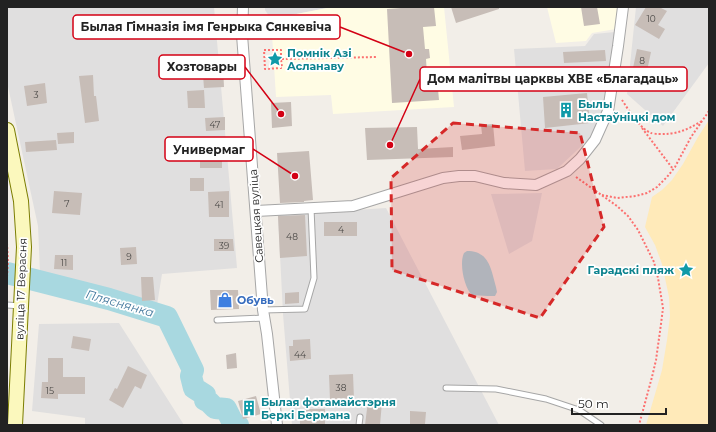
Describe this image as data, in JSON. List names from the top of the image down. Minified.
{"streets":{"street":["Савецкая вуліца","вуліца 17 Верасня"]},"water":["Пляснянка"],"places":{"other":["Былая Гімназія імя Генрыка Сянкевіча","Хозтовары","Дом малітвы царквы ХВЕ «Благадаць»","Универмаг"],"place":["Помнік Азі Асланаву","Гарадскі пляж"],"building":["Былы Настаўніцкі дом","Былая фотамайстэрня Беркі Бермана"],"shop":["Обувь"]},"house_numbers":["10","8","3","47","7","41","4","48","39","9","11","44","38","15"],"scale_bar":"50 m"}
